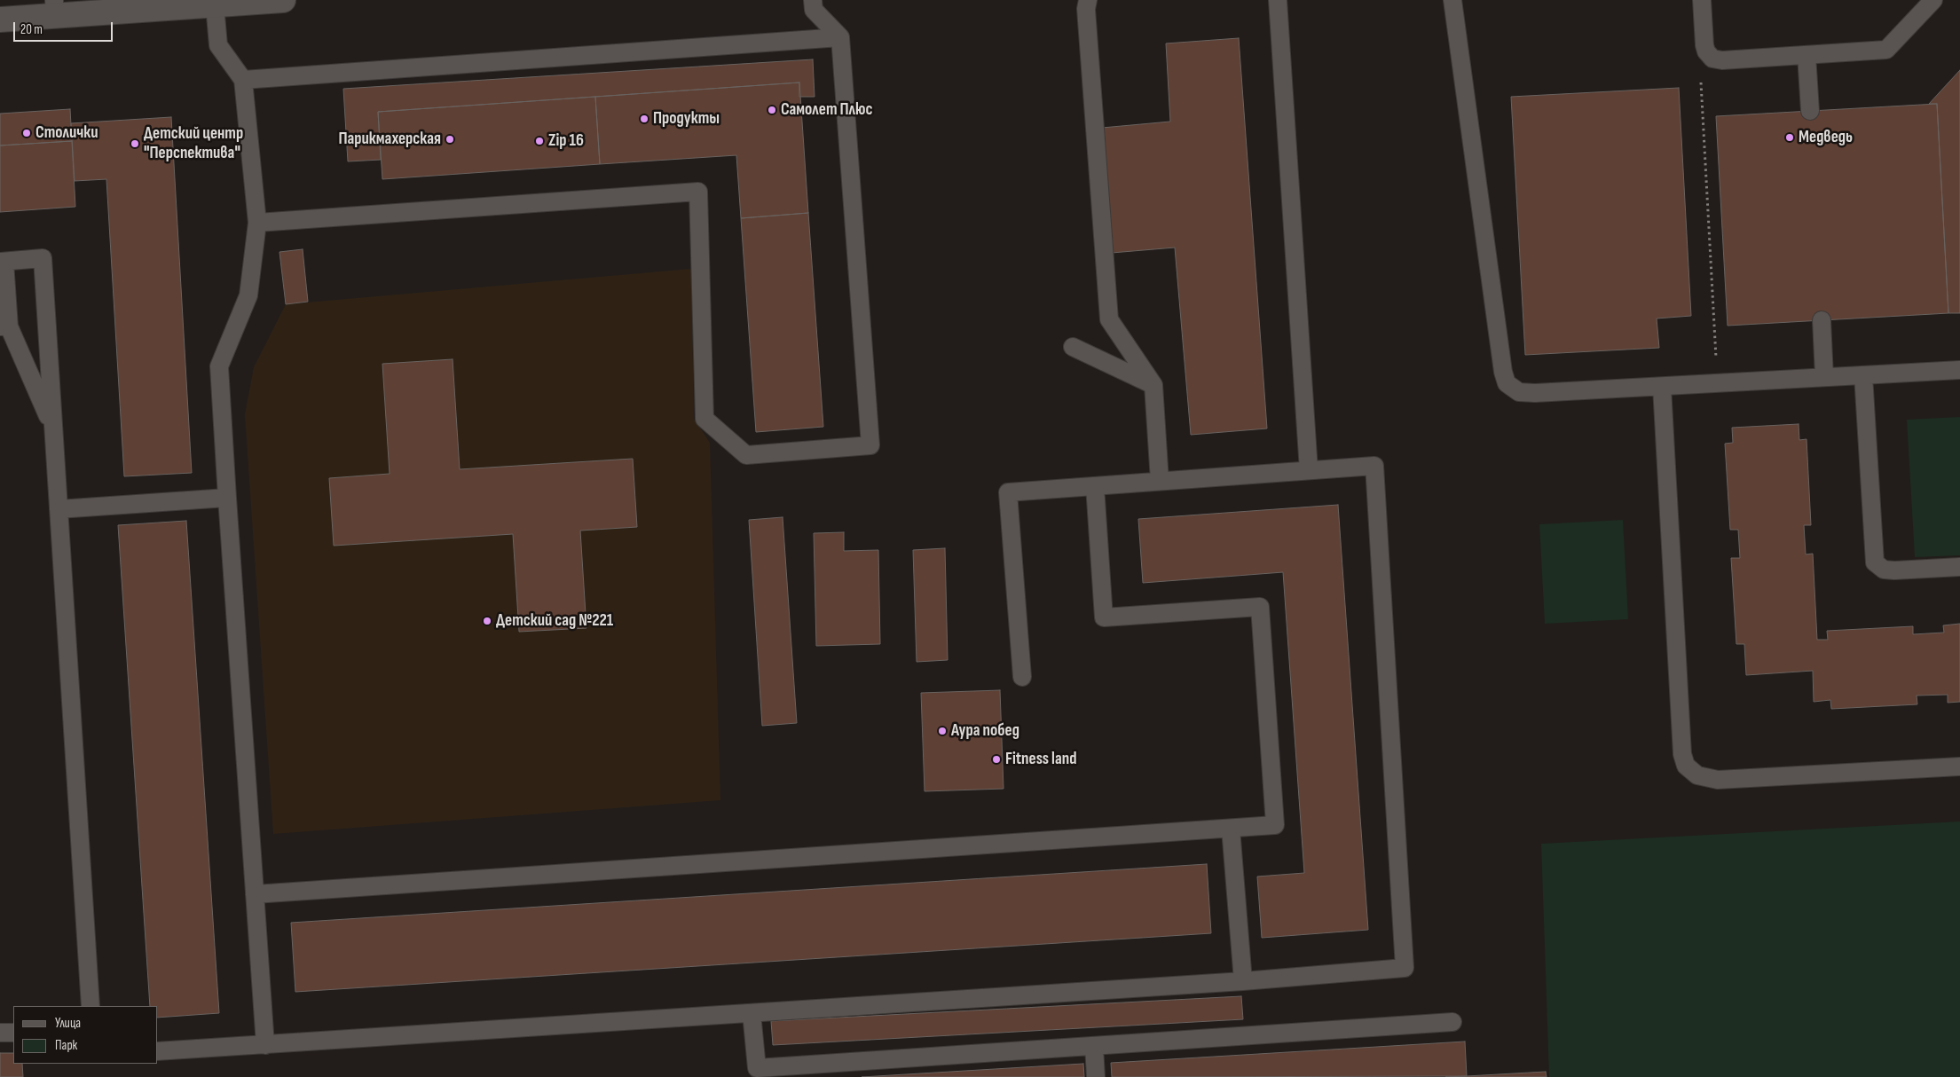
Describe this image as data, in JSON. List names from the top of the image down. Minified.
{"places":["Самолет Плюс","Продукты","Столички","Медведь","Парикмахерская","Zip 16","Детский центр \"Перспектива\"","Детский сад №221","Аура побед","Fitness land"],"legend":["Улица","Парк"],"scale_bar":"20 m"}
